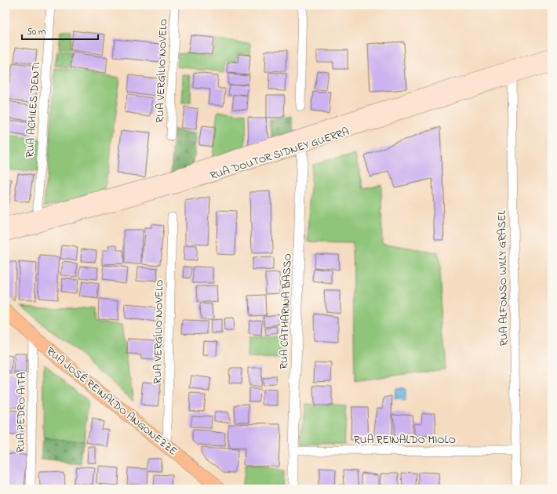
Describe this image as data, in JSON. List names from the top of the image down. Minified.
{"streets":{"main road":["RUA DOUTOR SIDNEY GUERRA","RUA JOSÉ REINALDO ANGONEZZE"],"street":["RUA VERGÍLIO NOVELO","RUA ACHILES DENTI","RUA ALFONSO WILLY GRASEL","RUA CATHARINA BASSO","RUA PEDRO AITA","RUA REINALDO MIOLO"]},"crossings":[["RUA VERGÍLIO NOVELO","RUA JOSÉ REINALDO ANGONEZZE"],["RUA ACHILES DENTI","RUA DOUTOR SIDNEY GUERRA"],["RUA DOUTOR SIDNEY GUERRA","RUA ALFONSO WILLY GRASEL"],["RUA DOUTOR SIDNEY GUERRA","RUA CATHARINA BASSO"],["RUA ALFONSO WILLY GRASEL","RUA REINALDO MIOLO"],["RUA CATHARINA BASSO","RUA REINALDO MIOLO"],["RUA JOSÉ REINALDO ANGONEZZE","RUA PEDRO AITA"]],"scale_bar":"50 m"}
